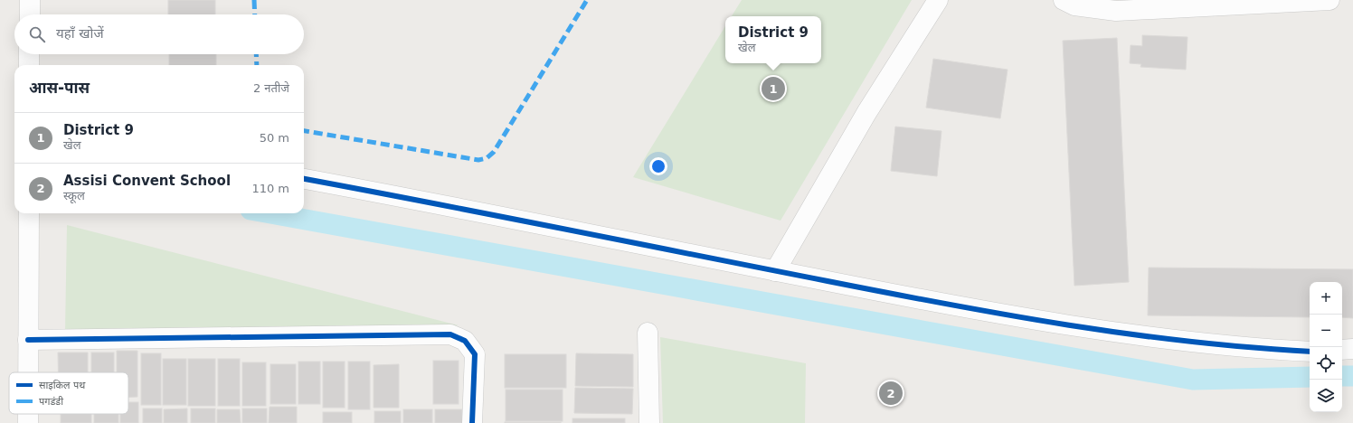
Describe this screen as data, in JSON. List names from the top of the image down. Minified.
{"legend":["साइकिल पथ","पगडंडी"],"page":{"search":"यहाँ खोजें","popup":["District 9","खेल"],"heading":["आस-पास","2 नतीजे"],"pins":["1","2"],"list":[{"mark":"1","name":"District 9","note":"खेल","value":"50 m"},{"mark":"2","name":"Assisi Convent School","note":"स्कूल","value":"110 m"}],"map_buttons":["+","−"]}}
